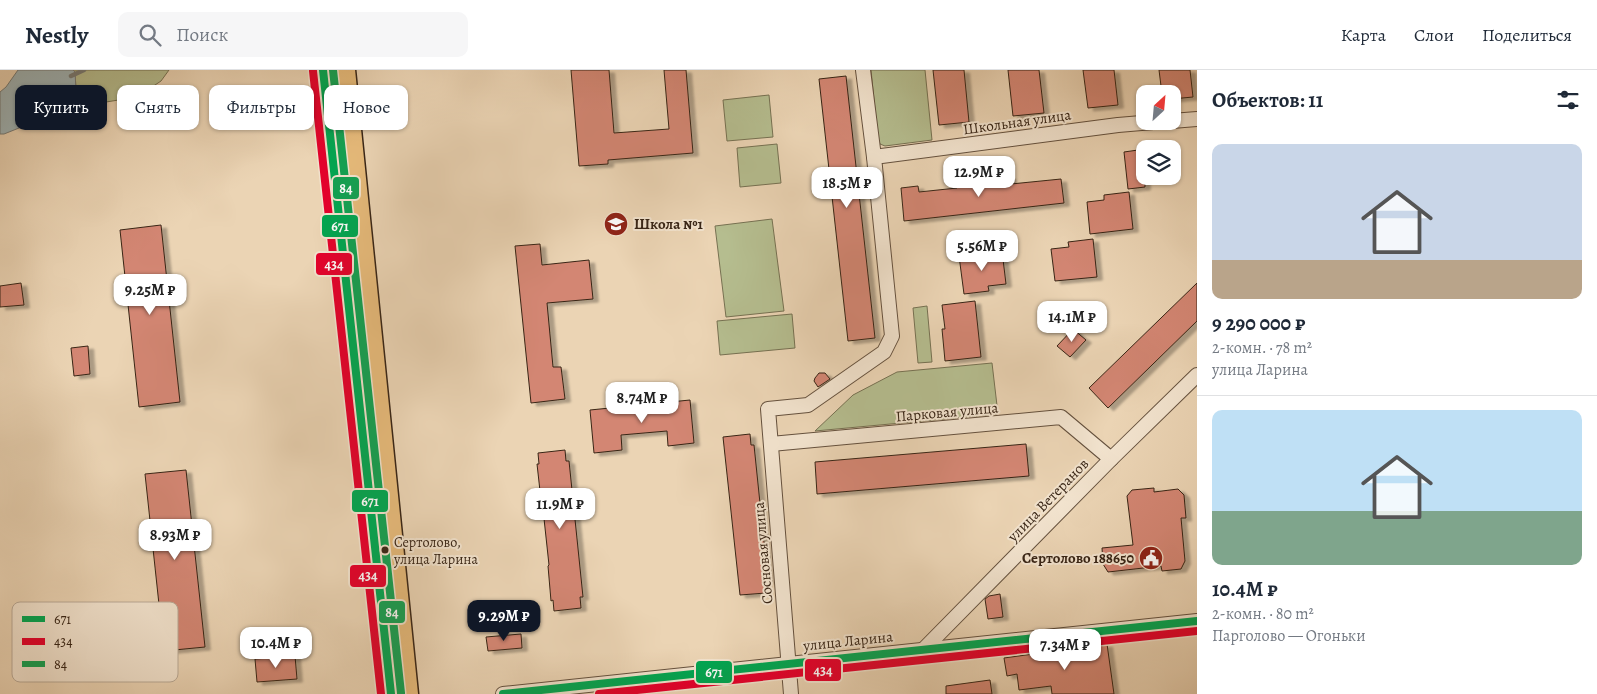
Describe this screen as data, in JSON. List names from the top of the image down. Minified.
{"streets":{"street":["Школьная улица","Парковая улица","улица Ветеранов","Сосновая улица","улица Ларина"]},"crossings":[["Школьная улица","Сосновая улица"],["Парковая улица","улица Ветеранов"],["Парковая улица","Сосновая улица"],["улица Ветеранов","улица Ларина"],["Сосновая улица","улица Ларина"]],"places":{"school or university":["Школа №1"],"other":["Сертолово, улица Ларина"],"public building":["Сертолово 188650"]},"lines":["transit line 671","transit line 84","transit line 434"],"legend":["671","434","84"],"north":"top right","page":{"header":"Nestly","search":"Поиск","nav":["Карта","Слои","Поделиться"],"heading":"Объектов: 11","chip":["Купить","Снять","Фильтры","Новое"],"list":[{"name":"9 290 000 ₽","note":"2-комн. · 78 m² · улица Ларина"},{"name":"10.4M ₽","note":"2-комн. · 80 m² · Парголово — Огоньки"}],"price":["12.9M ₽","18.5M ₽","5.56M ₽","9.25M ₽","14.1M ₽","8.74M ₽","11.9M ₽","8.93M ₽","9.29M ₽","10.4M ₽","7.34M ₽"]}}
